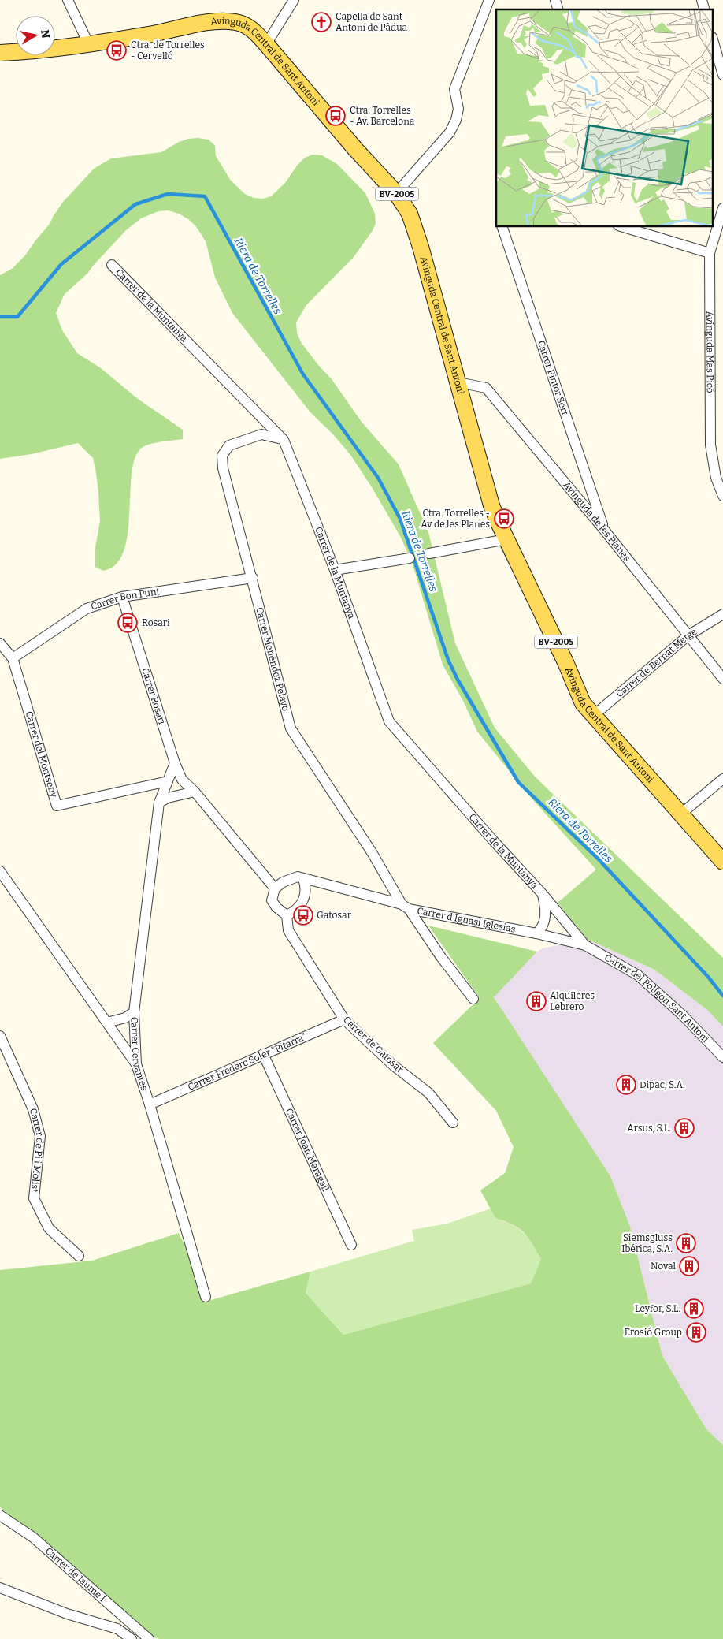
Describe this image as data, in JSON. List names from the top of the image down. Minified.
{"streets":{"main road":["Avinguda Central de Sant Antoni","BV-2005"],"street":["Carrer de la Muntanya","Avinguda Mas Picó","Carrer Pintor Sert","Avinguda de les Planes","Carrer Bon Punt","Carrer Menèndez Pelayo","Carrer de Bernat Metge","Carrer Rosari","Carrer del Montseny","Carrer d'Ignasi Iglesias","Carrer del Polígon Sant Antoni","Carrer de Gatosar","Carrer Cervantes","Carrer Frederc Soler \"Pitarra\"","Carrer Joan Maragall","Carrer de Pi i Molist","Carrer de Jaume I"]},"crossings":[["Avinguda Central de Sant Antoni","Avinguda de les Planes"],["Avinguda Central de Sant Antoni","Carrer de Bernat Metge"],["Carrer de la Muntanya","Carrer Menèndez Pelayo"],["Carrer de la Muntanya","Carrer d'Ignasi Iglesias"],["Carrer de la Muntanya","Carrer del Polígon Sant Antoni"],["Carrer Pintor Sert","Avinguda de les Planes"],["Avinguda de les Planes","Carrer de Bernat Metge"],["Carrer Bon Punt","Carrer Menèndez Pelayo"],["Carrer Bon Punt","Carrer Rosari"],["Carrer Bon Punt","Carrer del Montseny"],["Carrer Menèndez Pelayo","Carrer d'Ignasi Iglesias"],["Carrer Rosari","Carrer Cervantes"],["Carrer del Montseny","Carrer Cervantes"],["Carrer d'Ignasi Iglesias","Carrer del Polígon Sant Antoni"],["Carrer d'Ignasi Iglesias","Carrer de Gatosar"],["Carrer de Gatosar","Carrer Frederc Soler \"Pitarra\""],["Carrer Cervantes","Carrer Frederc Soler \"Pitarra\""],["Carrer Frederc Soler \"Pitarra\"","Carrer Joan Maragall"]],"water":["Riera de Torrelles"],"places":{"church":["Capella de Sant Antoni de Pàdua"],"bus stop":["Ctra. de Torrelles - Cervelló","Ctra. Torrelles - Av. Barcelona","Ctra. Torrelles - Av de les Planes","Rosari","Gatosar"],"building":["Alquileres Lebrero","Dipac, S.A.","Arsus, S.L.","Siemsgluss Ibérica, S.A.","Noval","Leyfor, S.L.","Erosió Group"]},"north":"right"}
